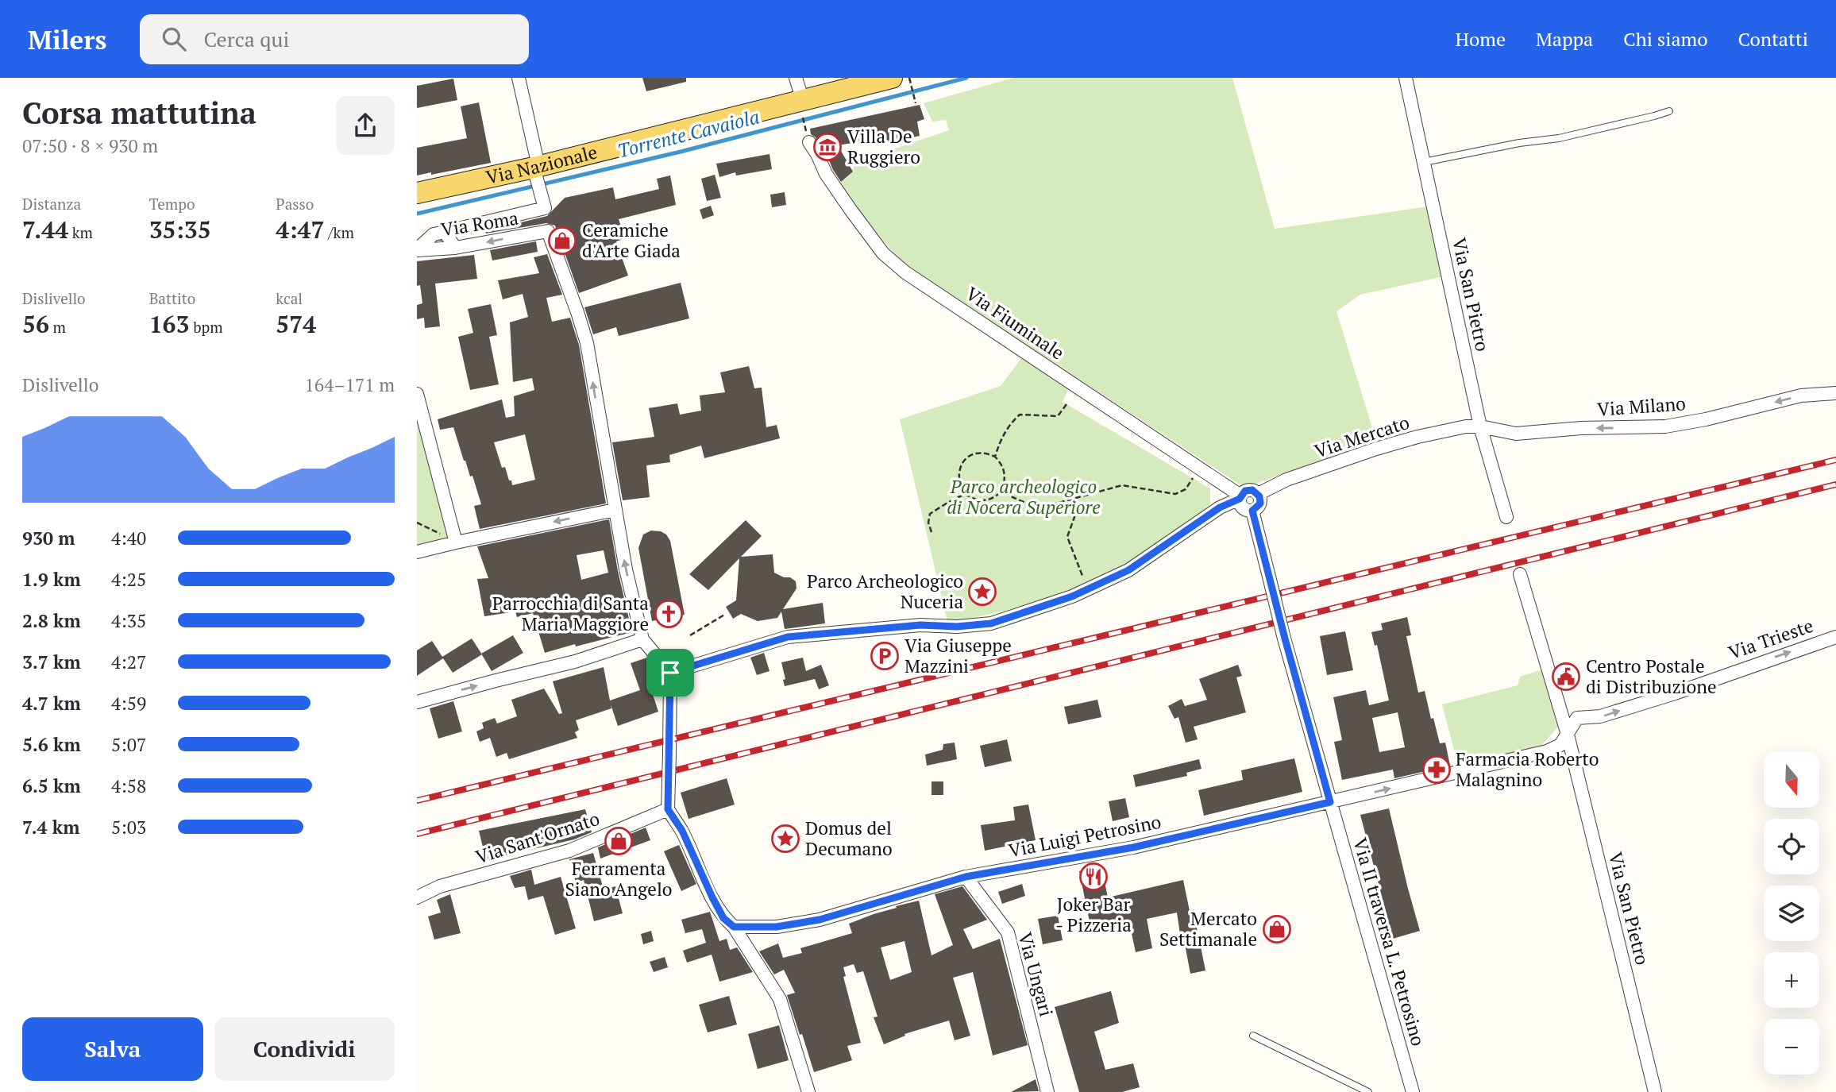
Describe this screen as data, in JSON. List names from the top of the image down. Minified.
{"streets":{"main road":["Via Nazionale"],"street":["Via Roma","Via San Pietro","Via Fiuminale","Via Milano","Via Mercato","Via Trieste","Via Luigi Petrosino","Via Sant'Ornato","Via II traversa L. Petrosino","Via Ungari"]},"crossings":[["Via San Pietro","Via Milano"],["Via San Pietro","Via Mercato"],["Via San Pietro","Via Trieste"],["Via San Pietro","Via Luigi Petrosino"],["Via Fiuminale","Via Mercato"],["Via Fiuminale","Via II traversa L. Petrosino"],["Via Milano","Via Mercato"],["Via Mercato","Via II traversa L. Petrosino"],["Via Trieste","Via Luigi Petrosino"],["Via Luigi Petrosino","Via II traversa L. Petrosino"],["Via Luigi Petrosino","Via Ungari"]],"one_way":["Via Roma","Via Milano","Via Trieste"],"water":["Torrente Cavaiola"],"parks":["Parco archeologico di Nocera Superiore"],"places":{"museum":["Villa De Ruggiero"],"shop":["Ceramiche d'Arte Giada","Ferramenta Siano Angelo","Mercato Settimanale"],"place":["Parco Archeologico Nuceria","Domus del Decumano"],"church":["Parrocchia di Santa Maria Maggiore"],"parking":["Via Giuseppe Mazzini"],"public building":["Centro Postale di Distribuzione"],"pharmacy":["Farmacia Roberto Malagnino"],"restaurant":["Joker Bar - Pizzeria"]},"north":"bottom","page":{"header":"Milers","search":"Cerca qui","nav":["Home","Mappa","Chi siamo","Contatti"],"heading":["Corsa mattutina","07:50 · 8 × 930 m"],"stats":[["Distanza","7.44 km"],["Tempo","35:35"],["Passo","4:47 /km"],["Dislivello","56 m"],["Battito","163 bpm"],["kcal","574"]],"chart":["Dislivello","164–171 m"],"list":[{"name":"930 m","note":"4:40"},{"name":"1.9 km","note":"4:25"},{"name":"2.8 km","note":"4:35"},{"name":"3.7 km","note":"4:27"},{"name":"4.7 km","note":"4:59"},{"name":"5.6 km","note":"5:07"},{"name":"6.5 km","note":"4:58"},{"name":"7.4 km","note":"5:03"}],"map_buttons":["+","−"],"buttons":["Salva","Condividi"]}}
